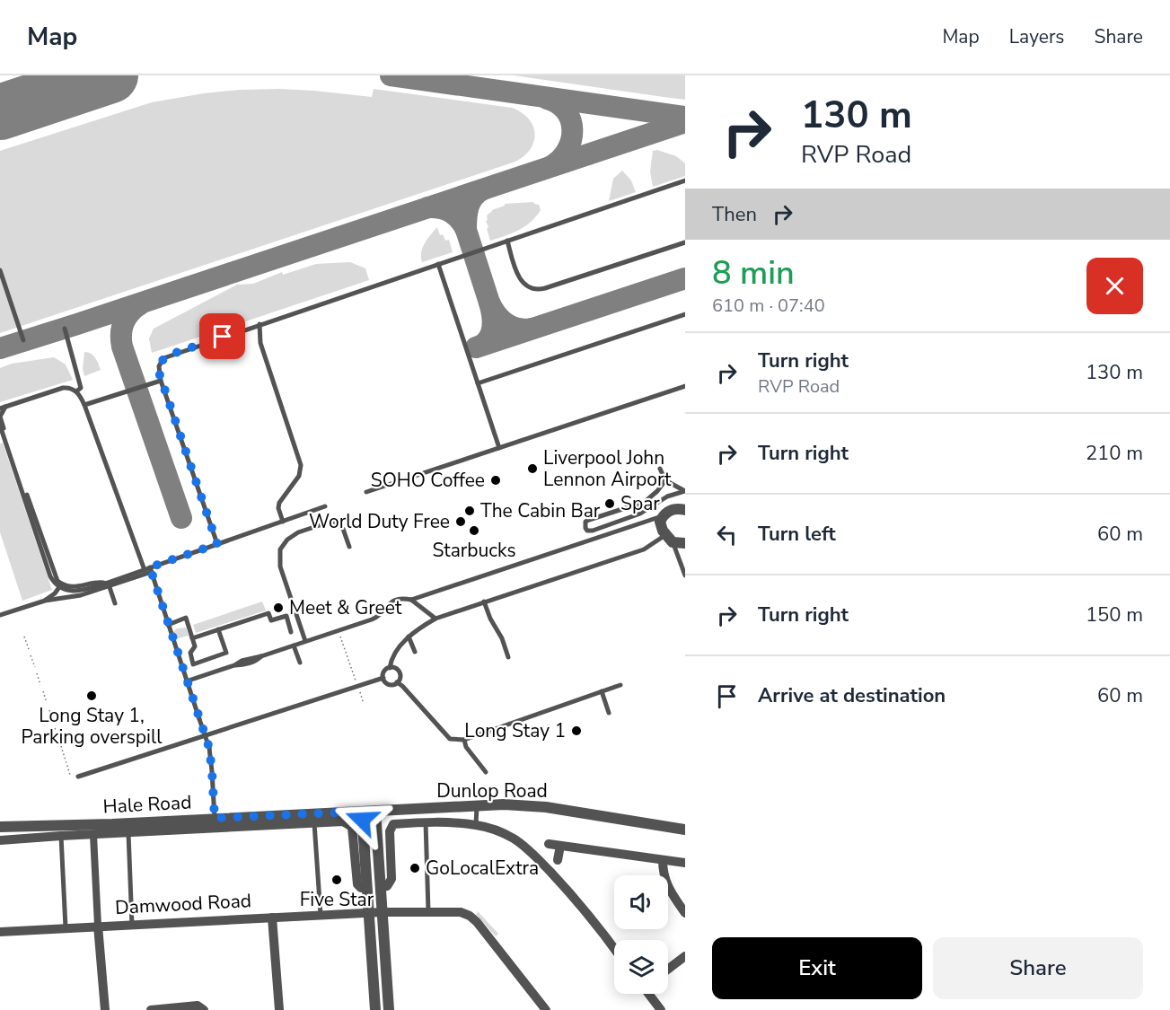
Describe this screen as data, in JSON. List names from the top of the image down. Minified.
{"streets":{"street":["Dunlop Road","Hale Road","Damwood Road"]},"crossings":[["Dunlop Road","Hale Road"]],"places":["Liverpool John Lennon Airport","SOHO Coffee","Spar","The Cabin Bar","World Duty Free","Starbucks","Meet & Greet","Long Stay 1, Parking overspill","Long Stay 1","GoLocalExtra","Five Star"],"page":{"header":"Map","nav":["Map","Layers","Share"],"turn":["130 m","RVP Road"],"then":"Then","heading":["8 min","610 m · 07:40"],"list":[{"name":"Turn right","note":"RVP Road","value":"130 m"},{"name":"Turn right","value":"210 m"},{"name":"Turn left","value":"60 m"},{"name":"Turn right","value":"150 m"},{"name":"Arrive at destination","value":"60 m"}],"buttons":["Exit","Share"]}}
